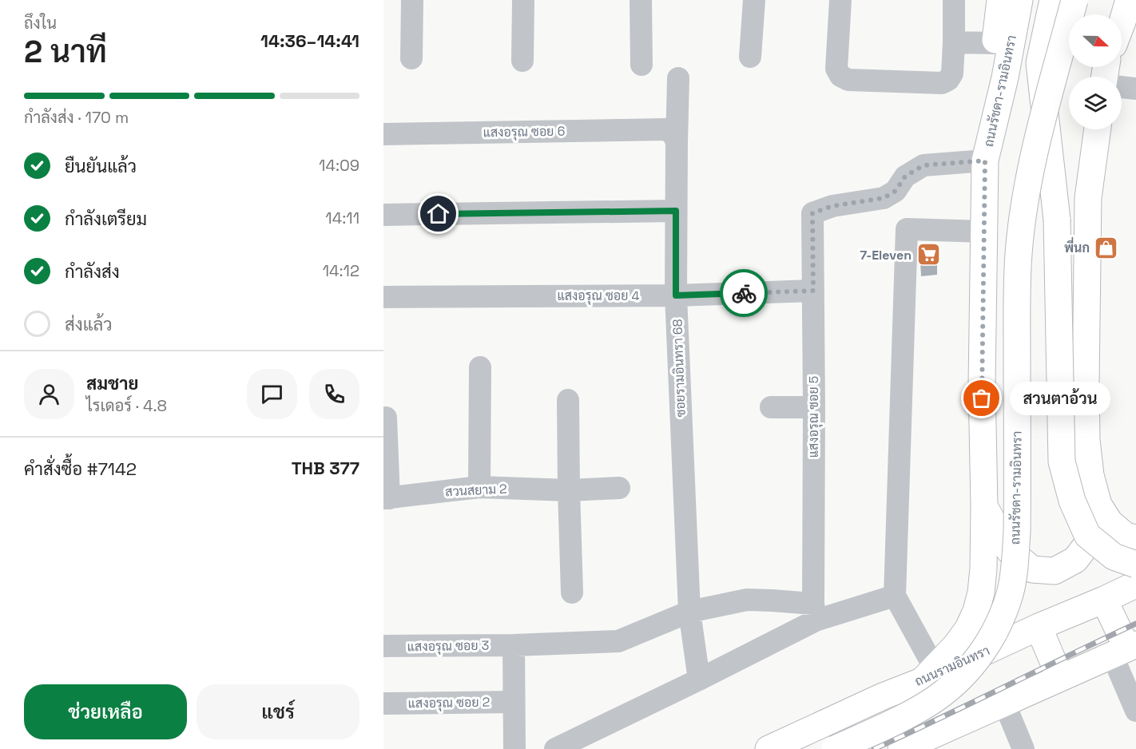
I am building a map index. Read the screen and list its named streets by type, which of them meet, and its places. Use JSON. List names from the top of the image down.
{
  "streets": {
    "main road": ["ถนนรัชดา-รามอินทรา", "ถนนรามอินทรา"],
    "street": [
      "แสงอรุณ ซอย 6",
      "แสงอรุณ ซอย 4",
      "ซอยรามอินทรา 68",
      "แสงอรุณ ซอย 5",
      "สวนสยาม 2",
      "แสงอรุณ ซอย 3",
      "แสงอรุณ ซอย 2"
    ]
  },
  "crossings": [
    ["ถนนรัชดา-รามอินทรา", "แสงอรุณ ซอย 5"],
    ["ถนนรัชดา-รามอินทรา", "ถนนรามอินทรา"],
    ["แสงอรุณ ซอย 6", "ซอยรามอินทรา 68"],
    ["แสงอรุณ ซอย 4", "ซอยรามอินทรา 68"],
    ["แสงอรุณ ซอย 4", "แสงอรุณ ซอย 5"]
  ],
  "places": {
    "shop": ["พี่นก"],
    "supermarket": ["7-Eleven"],
    "other": ["สวนตาอ้วน"]
  },
  "north": "right",
  "page": {
    "heading": ["2 นาที", "ถึงใน", "14:36–14:41"],
    "panel": [
      "สมชาย",
      "ไรเดอร์ · 4.8",
      "คำสั่งซื้อ #7142",
      "THB 377"
    ],
    "bar": "กำลังส่ง · 170 m",
    "list": [
      ["ยืนยันแล้ว", "14:09"],
      ["กำลังเตรียม", "14:11"],
      ["กำลังส่ง", "14:12"],
      "ส่งแล้ว"
    ],
    "bubble": "สวนตาอ้วน",
    "buttons": ["ช่วยเหลือ", "แชร์"]
  }
}
